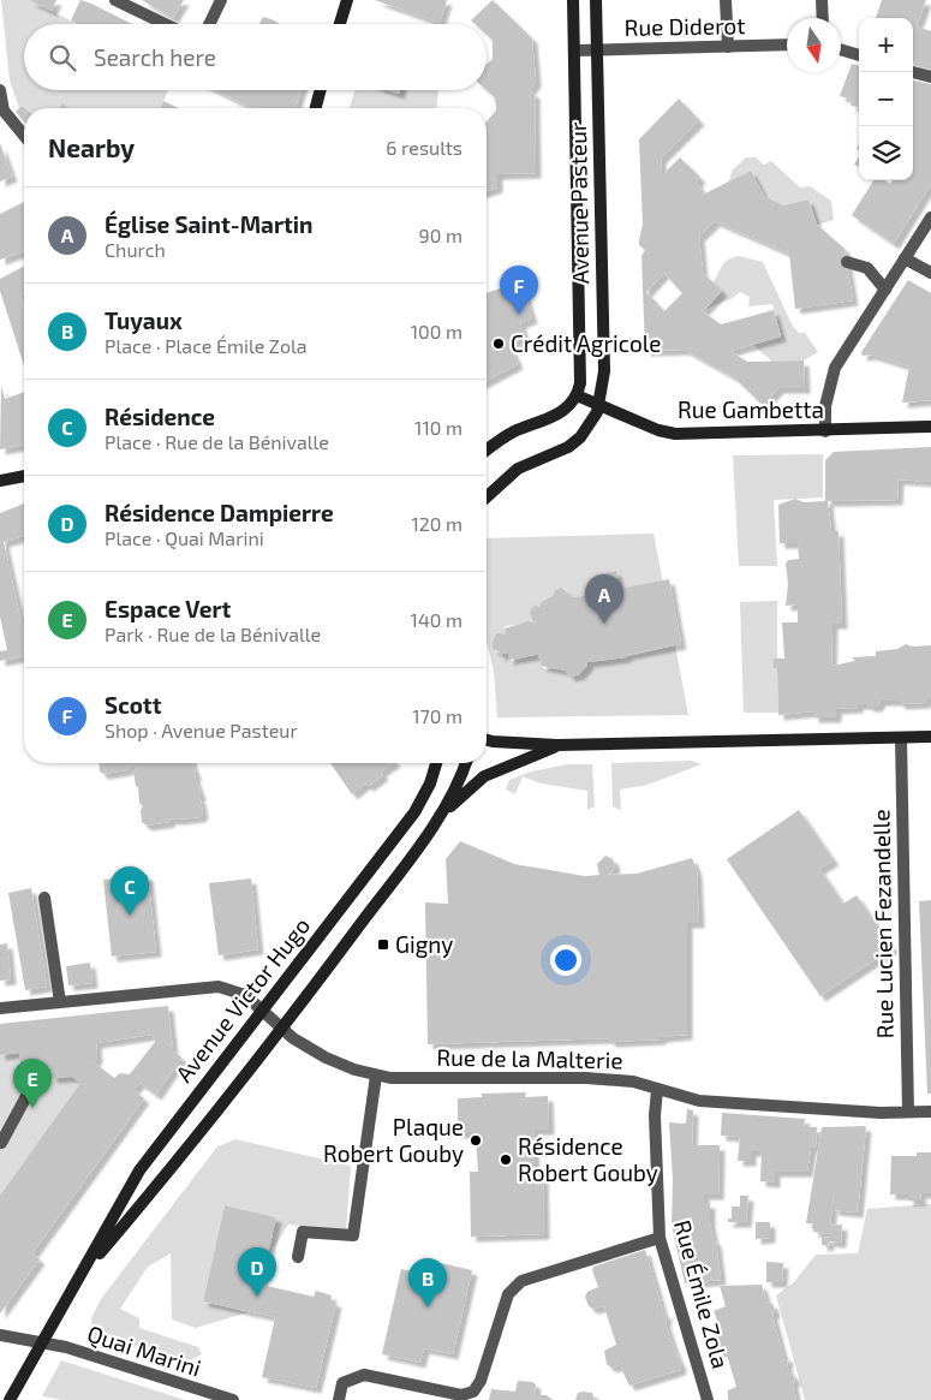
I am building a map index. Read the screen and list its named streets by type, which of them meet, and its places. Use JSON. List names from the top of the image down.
{
  "streets": {
    "main road": ["Avenue Pasteur", "Rue Gambetta", "Avenue Victor Hugo"],
    "street": [
      "Rue Diderot",
      "Rue Lucien Fezandelle",
      "Rue de la Malterie",
      "Rue Émile Zola",
      "Quai Marini"
    ]
  },
  "crossings": [
    ["Rue Diderot", "Avenue Pasteur"],
    ["Avenue Pasteur", "Rue Gambetta"],
    ["Rue Lucien Fezandelle", "Rue de la Malterie"],
    ["Avenue Victor Hugo", "Rue de la Malterie"],
    ["Avenue Victor Hugo", "Quai Marini"],
    ["Rue de la Malterie", "Rue Émile Zola"]
  ],
  "places": {
    "other": ["Crédit Agricole", "Plaque Robert Gouby", "Résidence Robert Gouby"],
    "transit": ["Gigny"]
  },
  "north": "bottom",
  "page": {
    "map_buttons": ["+", "−"],
    "search": "Search here",
    "heading": ["Nearby", "6 results"],
    "list": [
      {
        "mark": "A",
        "name": "Église Saint-Martin",
        "note": "Church",
        "value": "90 m"
      },
      {
        "mark": "B",
        "name": "Tuyaux",
        "note": "Place · Place Émile Zola",
        "value": "100 m"
      },
      {
        "mark": "C",
        "name": "Résidence",
        "note": "Place · Rue de la Bénivalle",
        "value": "110 m"
      },
      {
        "mark": "D",
        "name": "Résidence Dampierre",
        "note": "Place · Quai Marini",
        "value": "120 m"
      },
      {
        "mark": "E",
        "name": "Espace Vert",
        "note": "Park · Rue de la Bénivalle",
        "value": "140 m"
      },
      {
        "mark": "F",
        "name": "Scott",
        "note": "Shop · Avenue Pasteur",
        "value": "170 m"
      }
    ],
    "pins": [
      "F",
      "A",
      "C",
      "E",
      "D",
      "B"
    ]
  }
}
